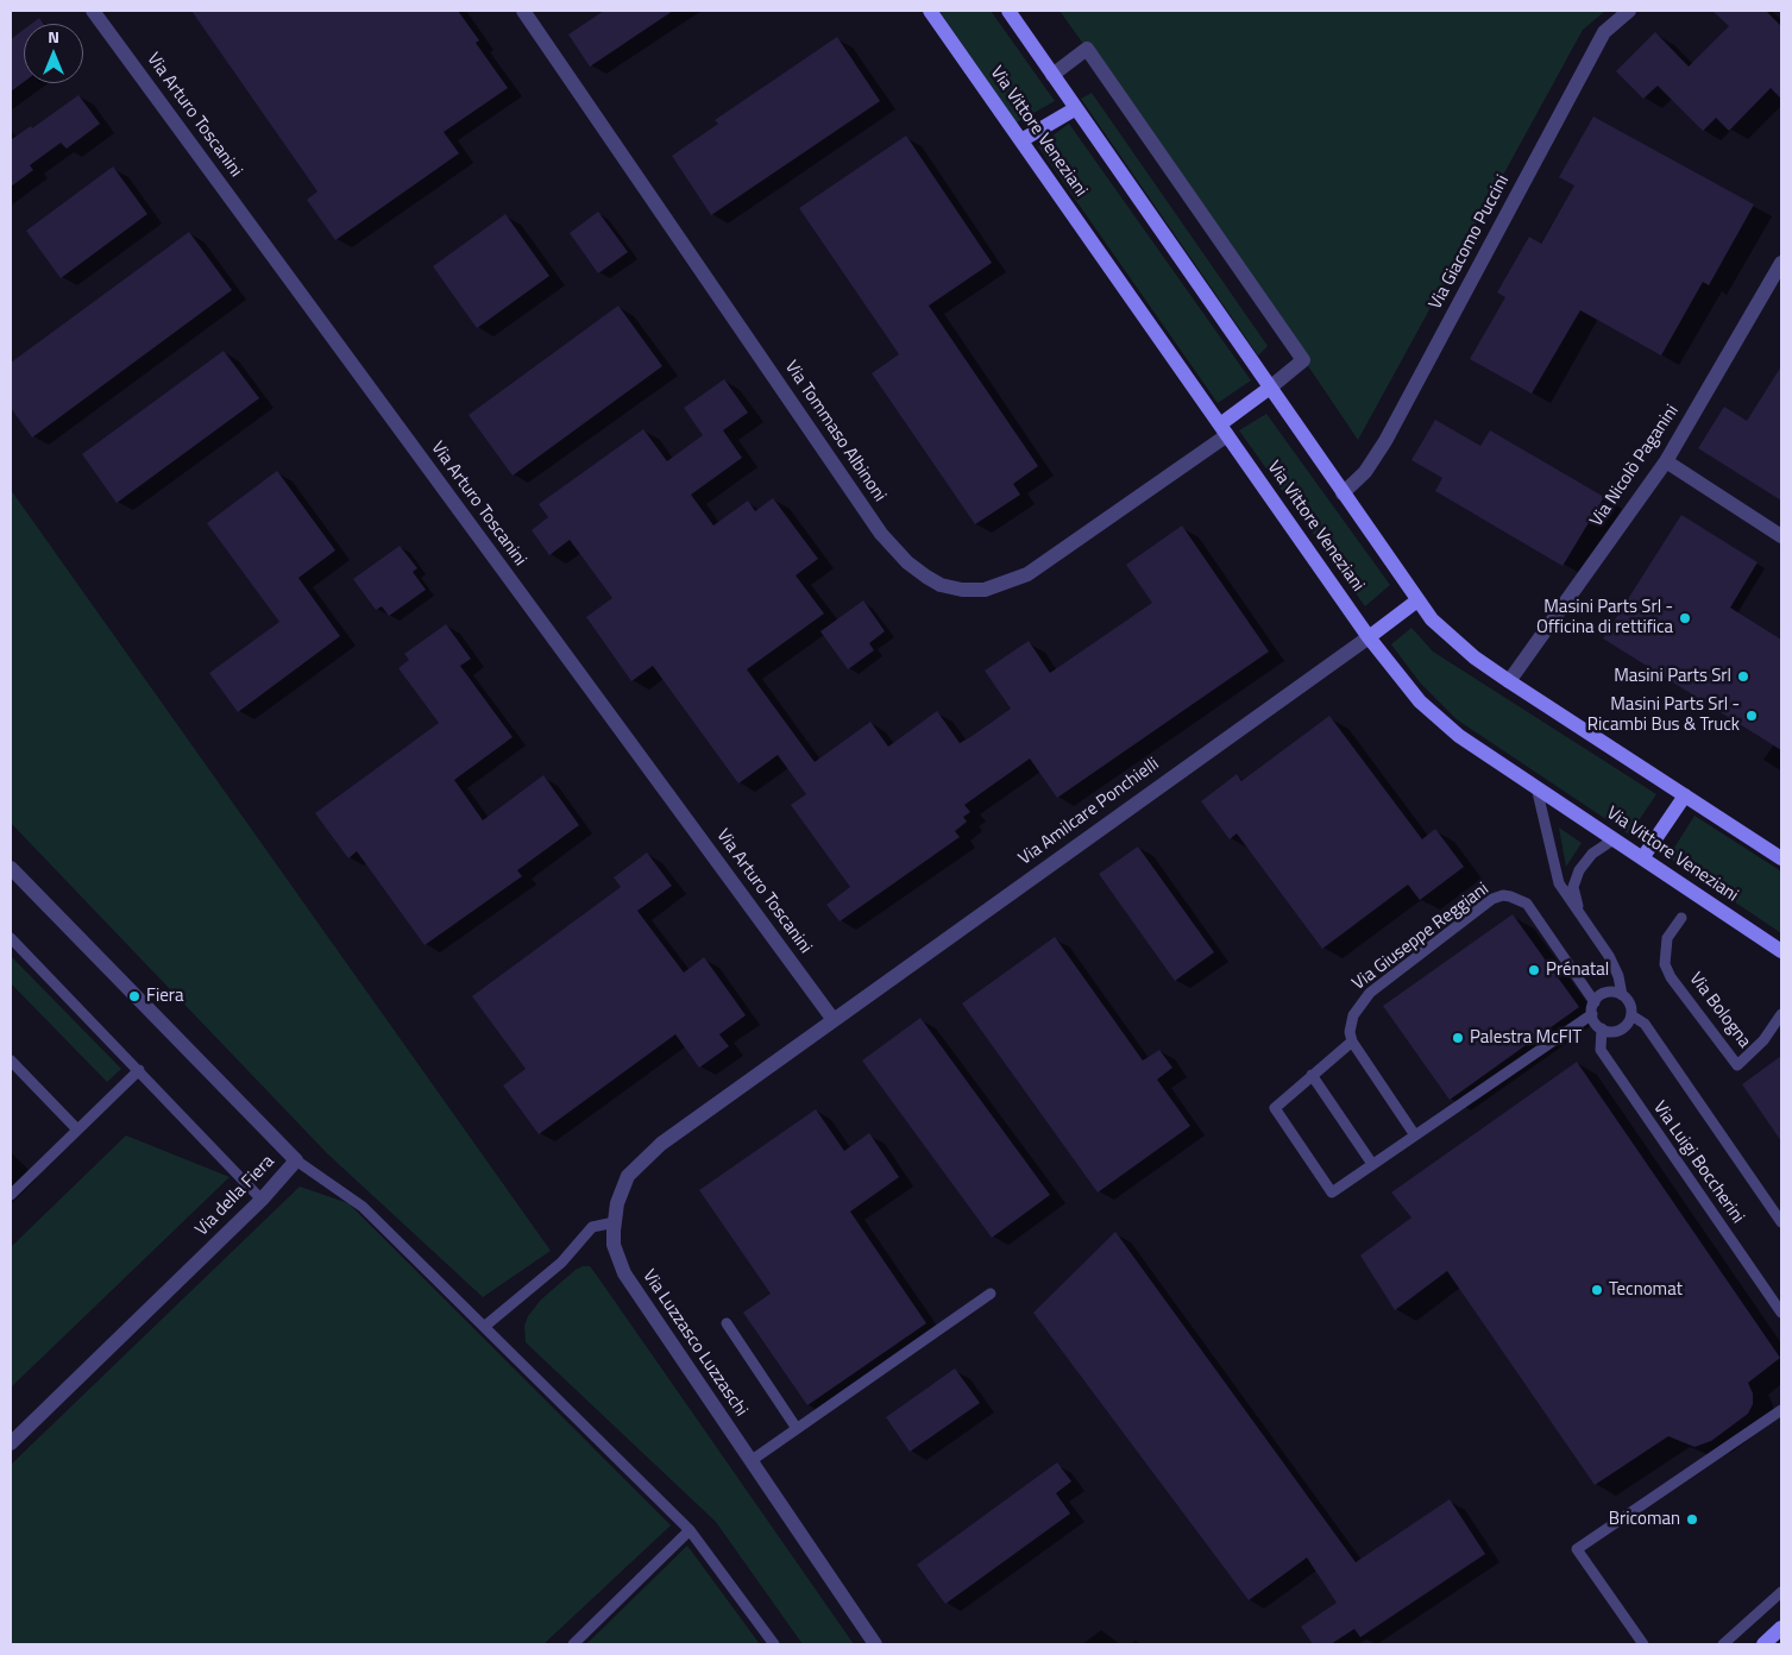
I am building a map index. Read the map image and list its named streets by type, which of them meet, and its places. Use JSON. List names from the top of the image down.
{
  "streets": {
    "main road": ["Via Vittore Veneziani"],
    "street": [
      "Via Arturo Toscanini",
      "Via Giacomo Puccini",
      "Via Tommaso Albinoni",
      "Via Nicolò Paganini",
      "Via Amilcare Ponchielli",
      "Via della Fiera",
      "Via Luzzasco Luzzaschi"
    ],
    "lane": ["Via Giuseppe Reggiani", "Via Bologna", "Via Luigi Boccherini"]
  },
  "crossings": [
    ["Via Arturo Toscanini", "Via Amilcare Ponchielli"],
    ["Via Arturo Toscanini", "Via Luzzasco Luzzaschi"],
    ["Via Vittore Veneziani", "Via Tommaso Albinoni"],
    ["Via Vittore Veneziani", "Via Amilcare Ponchielli"],
    ["Via Vittore Veneziani", "Via Luigi Boccherini"],
    ["Via Amilcare Ponchielli", "Via Luzzasco Luzzaschi"],
    ["Via Giuseppe Reggiani", "Via Luigi Boccherini"]
  ],
  "places": [
    "Masini Parts Srl - Officina di rettifica",
    "Masini Parts Srl",
    "Masini Parts Srl - Ricambi Bus & Truck",
    "Prénatal",
    "Fiera",
    "Palestra McFIT",
    "Tecnomat",
    "Bricoman"
  ],
  "north": "top"
}
